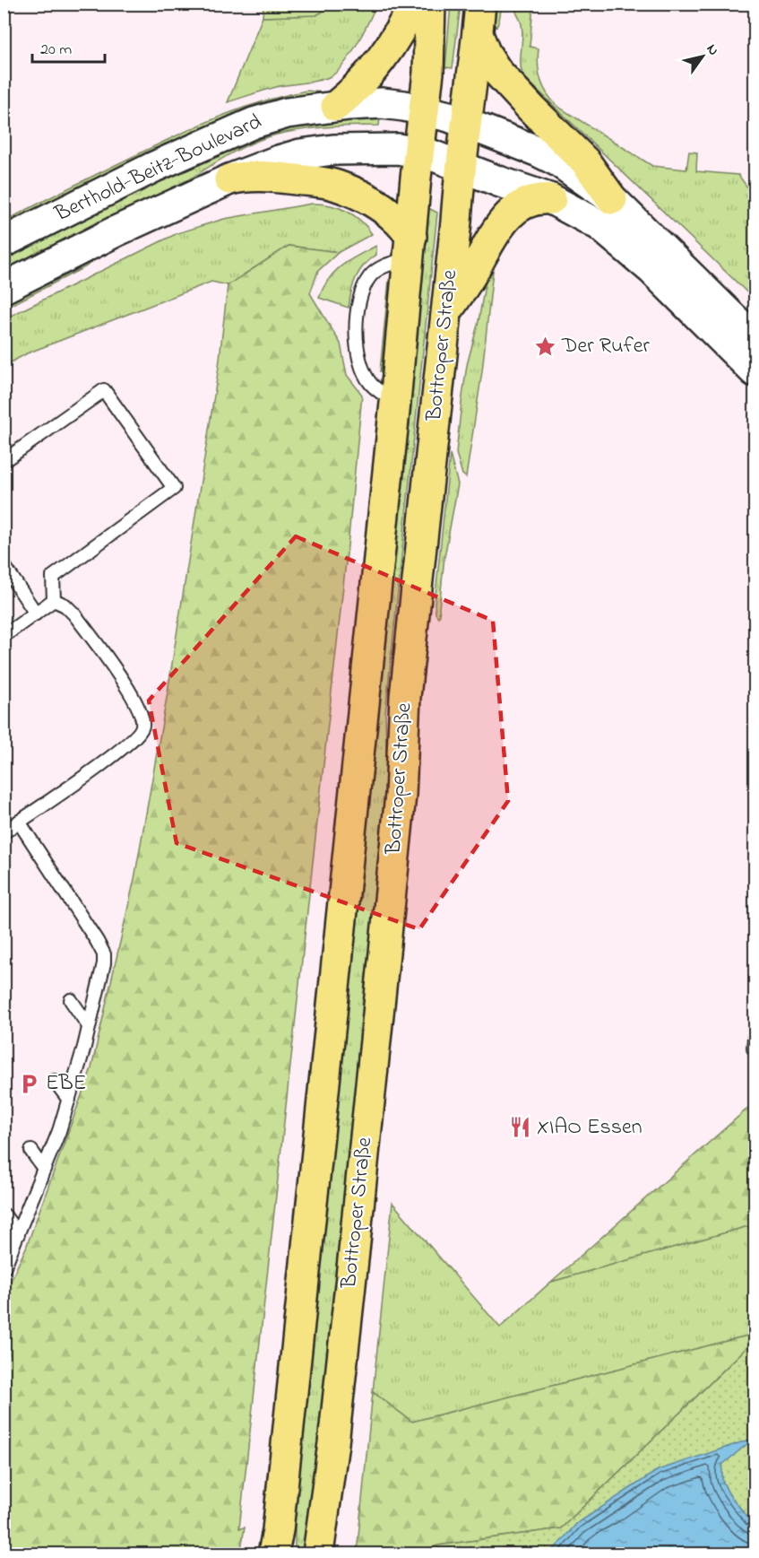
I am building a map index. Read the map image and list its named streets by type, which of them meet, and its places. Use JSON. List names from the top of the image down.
{
  "streets": {
    "main road": ["Berthold-Beitz-Boulevard", "Bottroper Straße"]
  },
  "crossings": [
    ["Berthold-Beitz-Boulevard", "Bottroper Straße"]
  ],
  "places": {
    "place": ["Der Rufer"],
    "parking": ["EBE"],
    "restaurant": ["XIAO Essen"]
  },
  "scale_bar": "20 m",
  "north": "top right"
}
